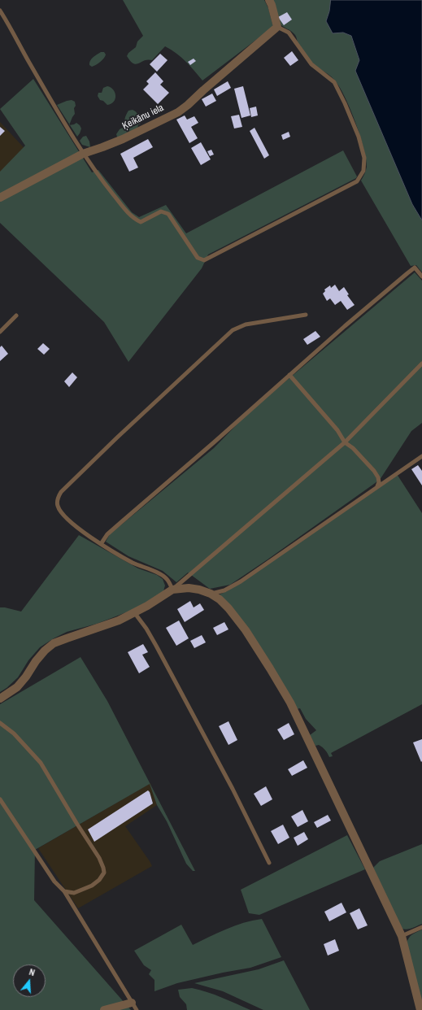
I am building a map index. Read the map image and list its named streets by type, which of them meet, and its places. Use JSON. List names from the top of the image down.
{
  "streets": {
    "street": ["Ķeikānu iela"]
  },
  "north": "top"
}
